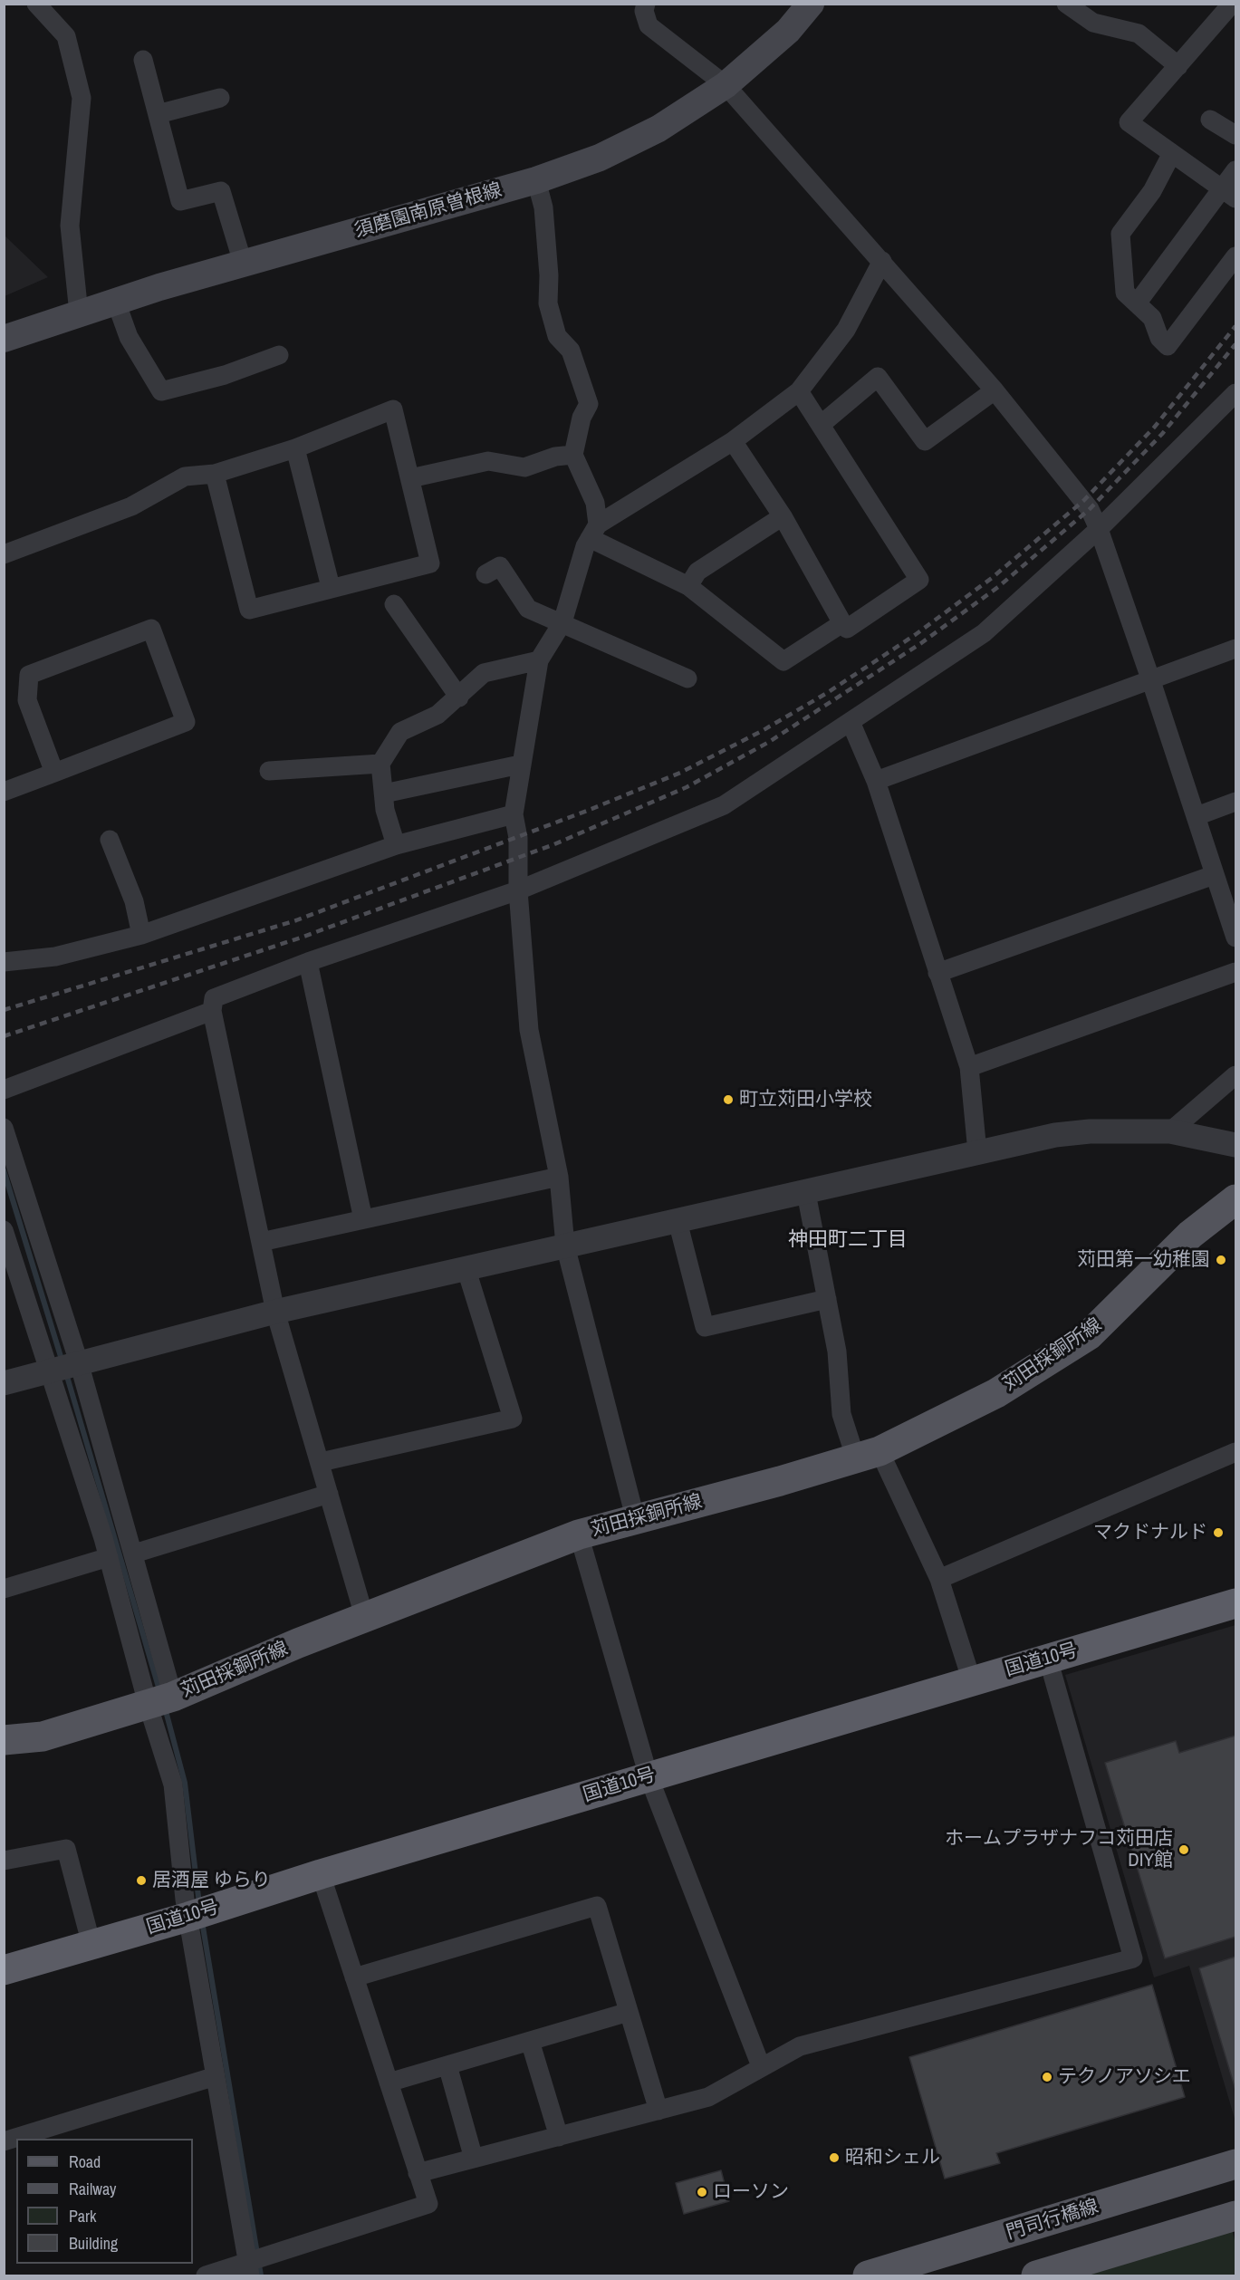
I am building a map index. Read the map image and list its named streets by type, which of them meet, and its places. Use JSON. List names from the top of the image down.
{
  "streets": {
    "highway": ["国道10号"],
    "main road": ["須磨園南原曽根線", "苅田採銅所線", "門司行橋線"]
  },
  "districts": ["神田町二丁目"],
  "places": [
    "町立苅田小学校",
    "苅田第一幼稚園",
    "マクドナルド",
    "ホームプラザナフコ苅田店 DIY館",
    "居酒屋 ゆらり",
    "テクノアソシエ",
    "昭和シェル",
    "ローソン"
  ],
  "legend": [
    "Road",
    "Railway",
    "Park",
    "Building"
  ]
}
